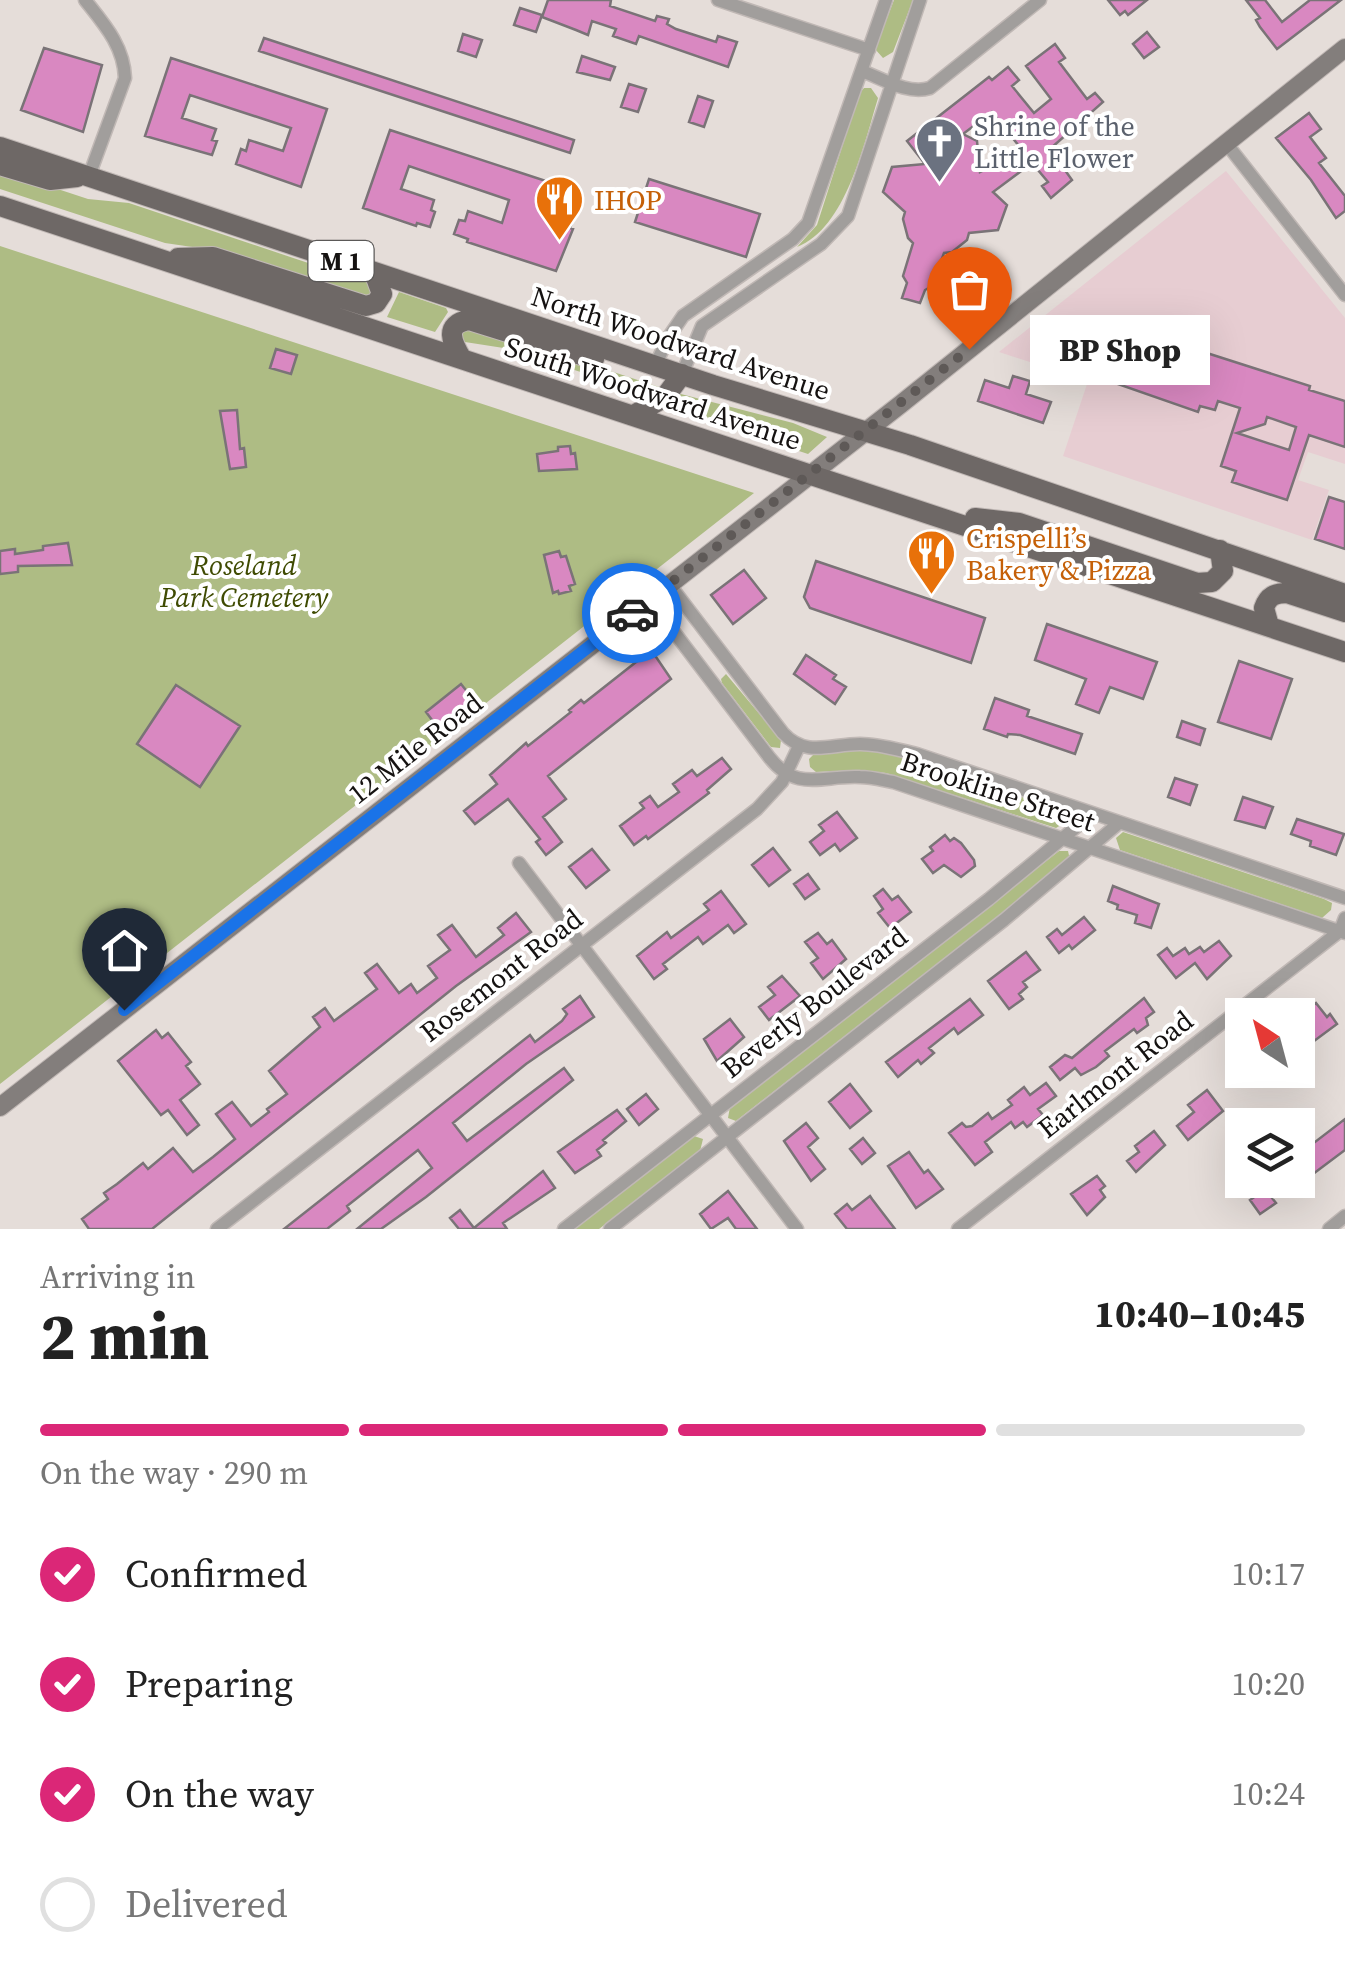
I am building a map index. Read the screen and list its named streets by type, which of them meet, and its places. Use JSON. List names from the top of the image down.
{
  "streets": {
    "main road": [
      "M 1",
      "North Woodward Avenue",
      "South Woodward Avenue",
      "12 Mile Road"
    ],
    "street": [
      "Brookline Street",
      "Rosemont Road",
      "Beverly Boulevard",
      "Earlmont Road"
    ]
  },
  "crossings": [
    ["North Woodward Avenue", "12 Mile Road"],
    ["South Woodward Avenue", "12 Mile Road"],
    ["Brookline Street", "Rosemont Road"],
    ["Brookline Street", "Beverly Boulevard"],
    ["Brookline Street", "Earlmont Road"]
  ],
  "parks": ["Roseland Park Cemetery"],
  "places": {
    "church": ["Shrine of the Little Flower"],
    "restaurant": ["IHOP", "Crispelli’s Bakery & Pizza"],
    "other": ["BP Shop"]
  },
  "north": "top left",
  "page": {
    "bubble": "BP Shop",
    "heading": ["2 min", "Arriving in", "10:40–10:45"],
    "bar": "On the way · 290 m",
    "list": [
      ["Confirmed", "10:17"],
      ["Preparing", "10:20"],
      ["On the way", "10:24"],
      "Delivered"
    ]
  }
}
